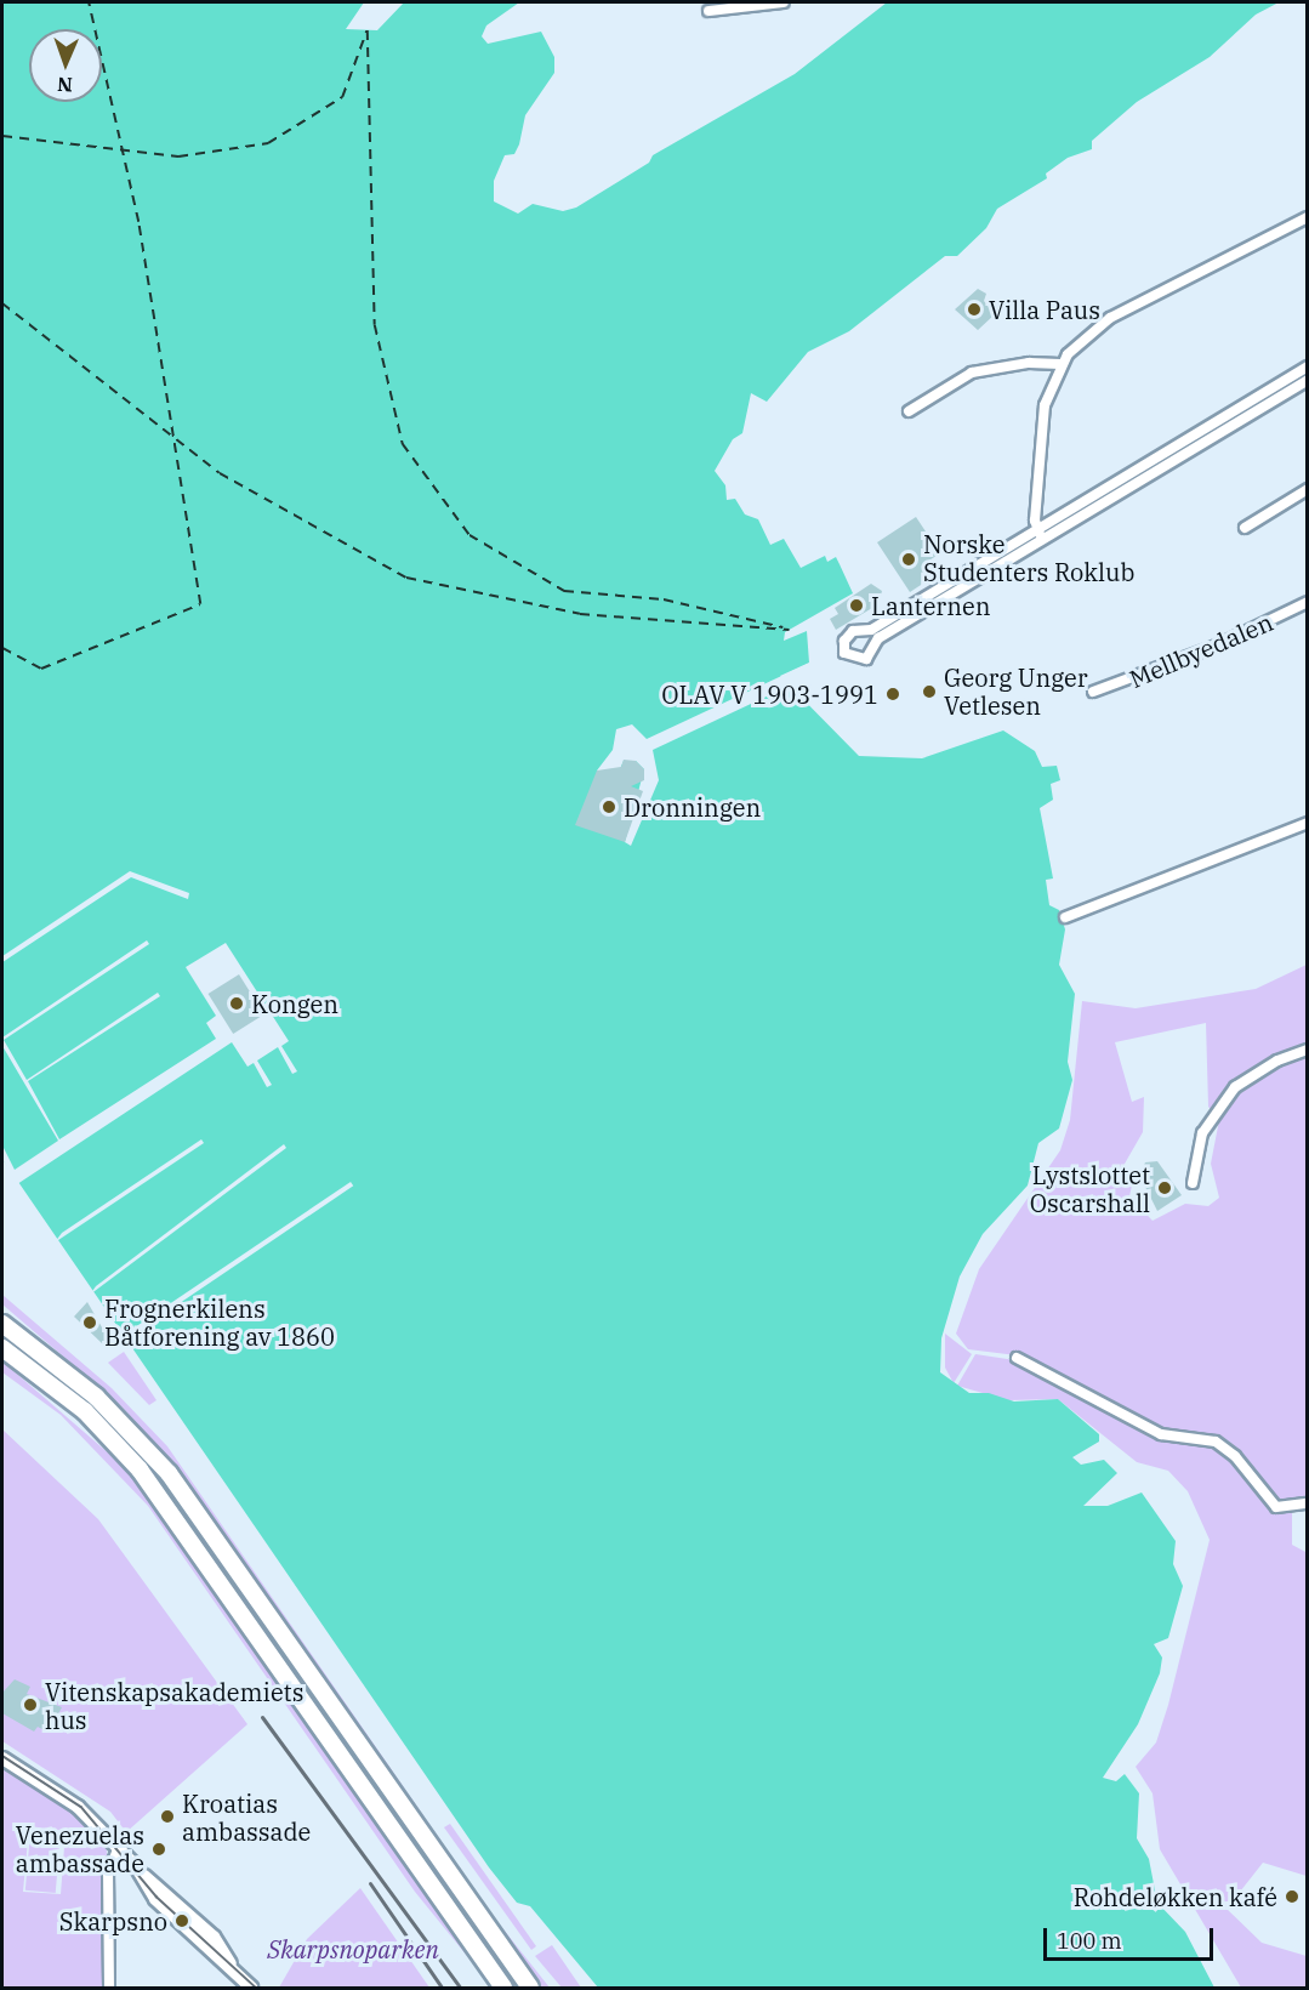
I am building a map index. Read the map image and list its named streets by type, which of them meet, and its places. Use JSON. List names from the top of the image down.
{
  "streets": {
    "street": ["Mellbyedalen"]
  },
  "parks": ["Skarpsnoparken"],
  "places": [
    "Villa Paus",
    "Norske Studenters Roklub",
    "Lanternen",
    "Georg Unger Vetlesen",
    "OLAV V 1903-1991",
    "Dronningen",
    "Kongen",
    "Lystslottet Oscarshall",
    "Frognerkilens Båtforening av 1860",
    "Vitenskapsakademiets hus",
    "Kroatias ambassade",
    "Venezuelas ambassade",
    "Rohdeløkken kafé",
    "Skarpsno"
  ],
  "scale_bar": "100 m",
  "north": "bottom"
}
